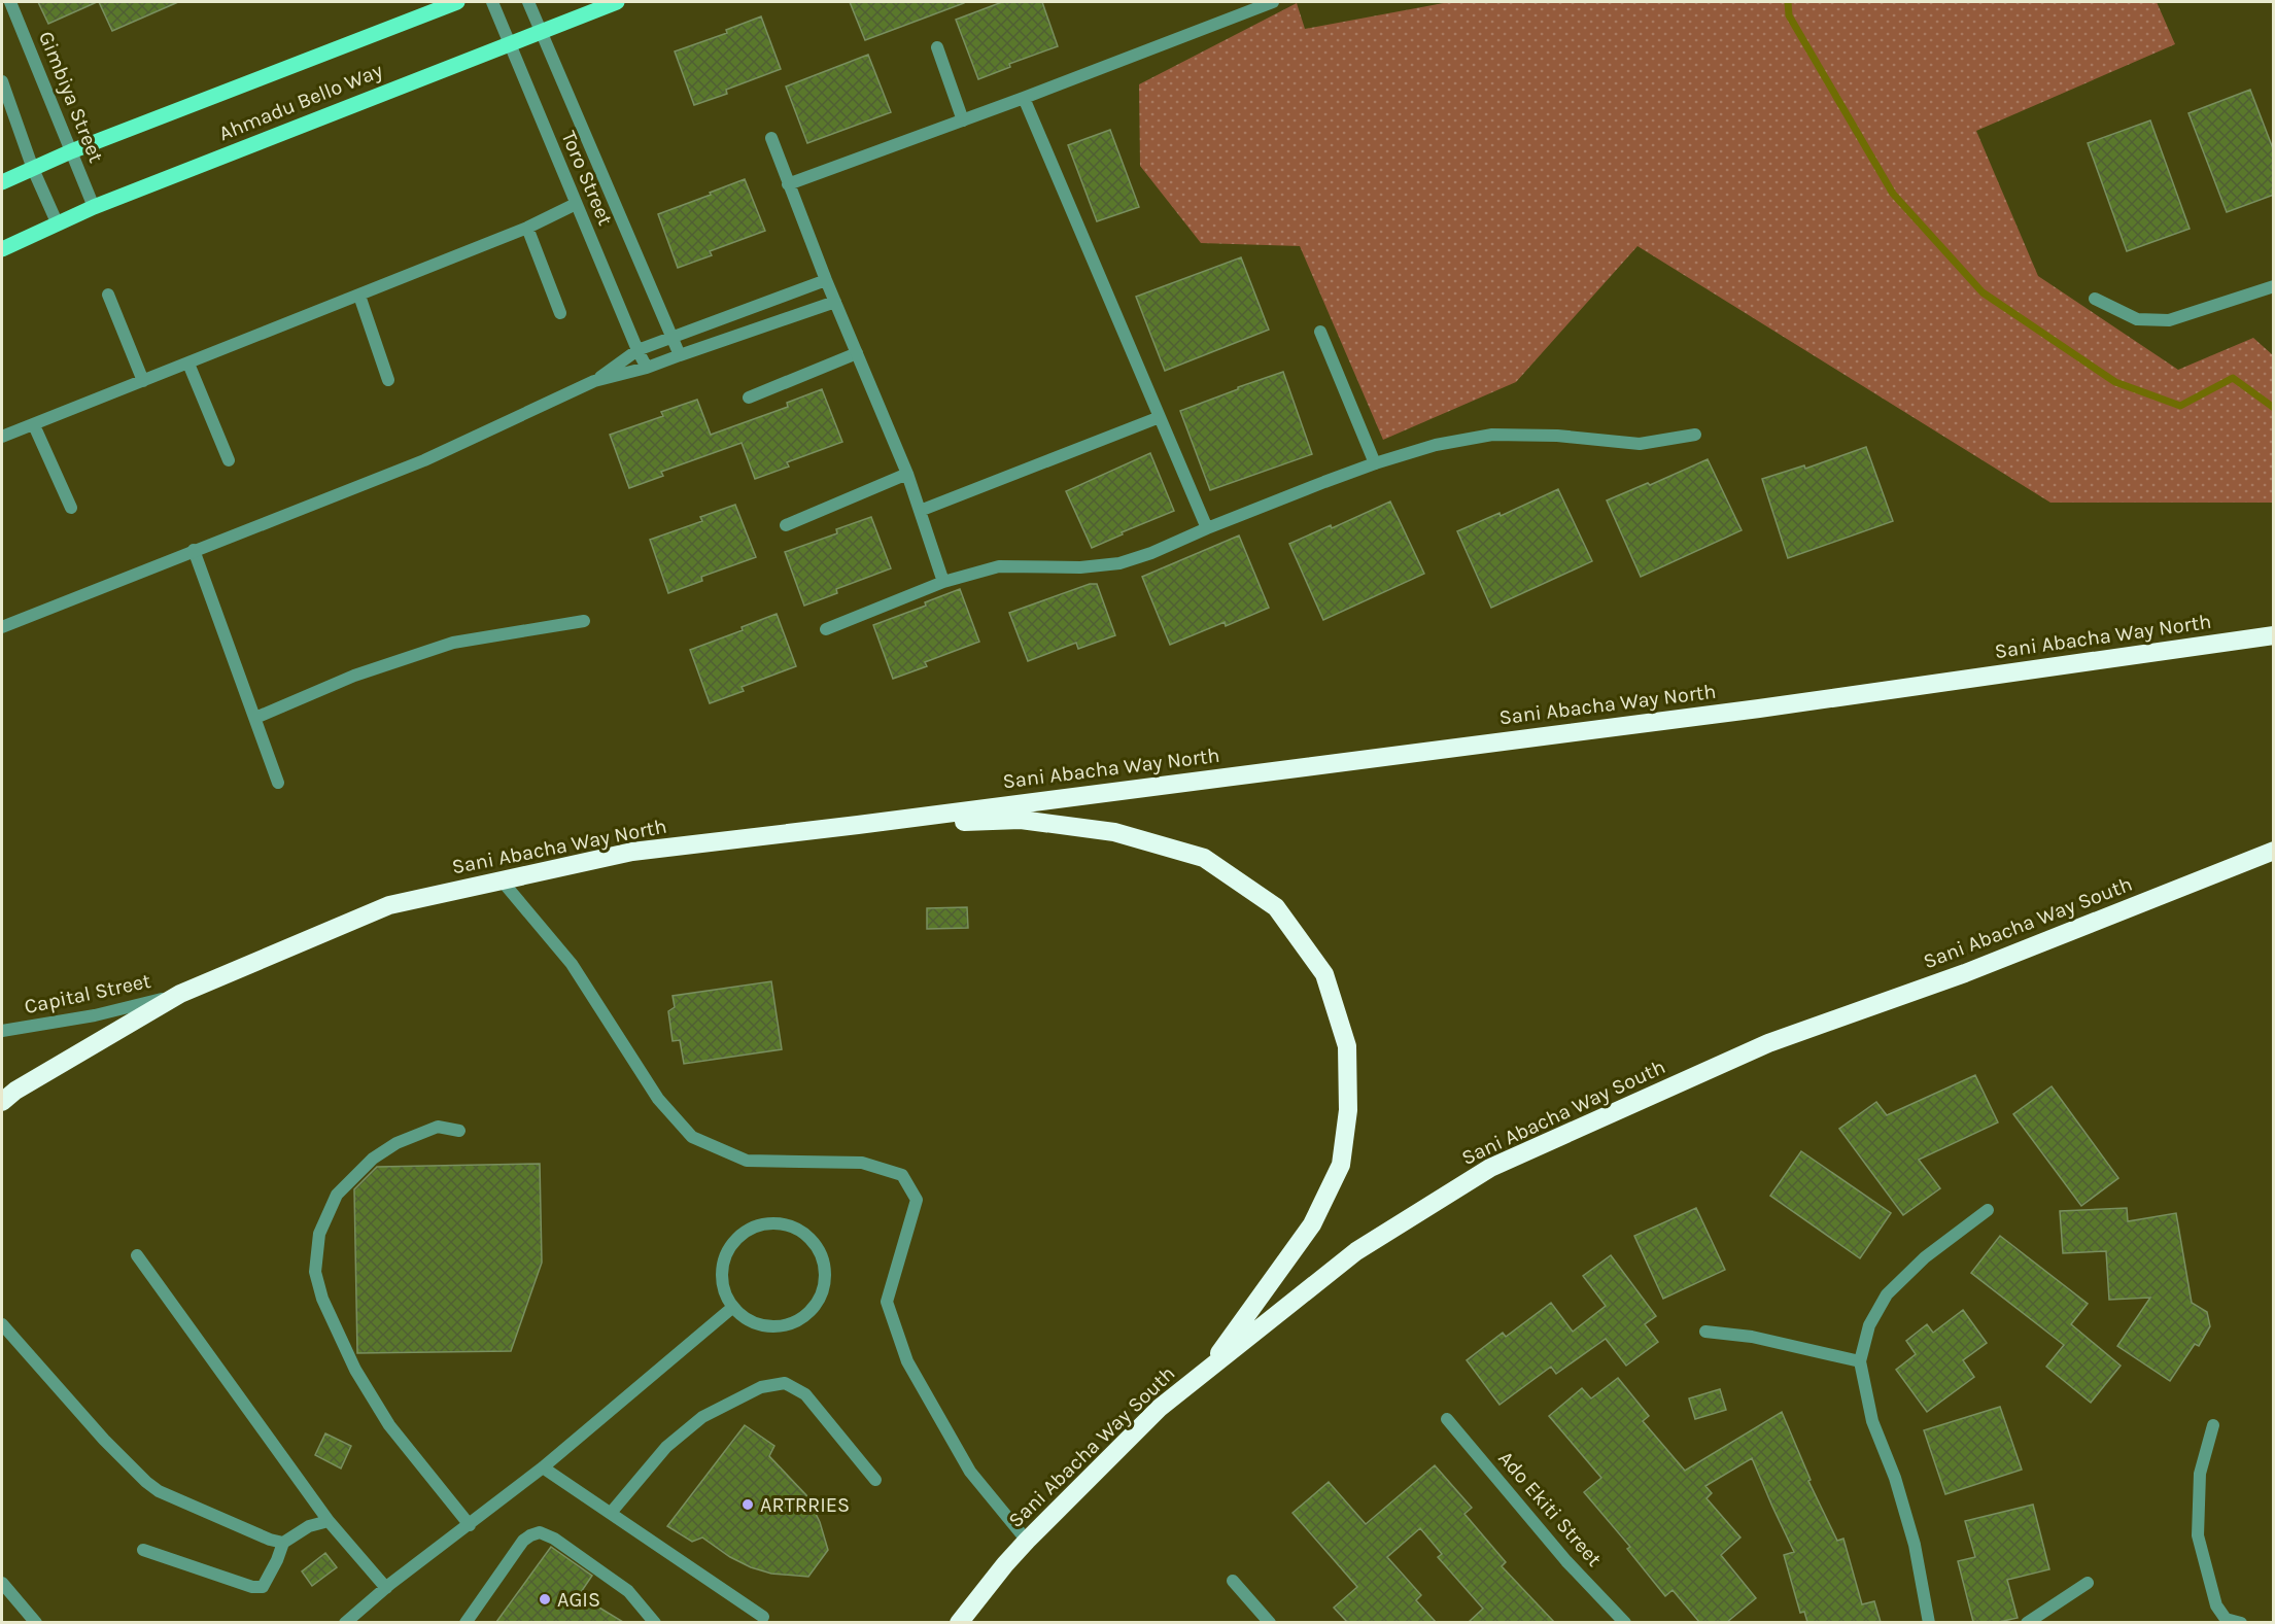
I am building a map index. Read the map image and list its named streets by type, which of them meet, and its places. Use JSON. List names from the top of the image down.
{
  "streets": {
    "highway": ["Sani Abacha Way North", "Sani Abacha Way South"],
    "main road": ["Ahmadu Bello Way"],
    "street": [
      "Gimbiya Street",
      "Toro Street",
      "Capital Street",
      "Ado Ekiti Street"
    ]
  },
  "crossings": [
    ["Gimbiya Street", "Ahmadu Bello Way"],
    ["Ahmadu Bello Way", "Toro Street"],
    ["Sani Abacha Way North", "Capital Street"]
  ],
  "places": ["ARTRRIES", "AGIS"]
}
